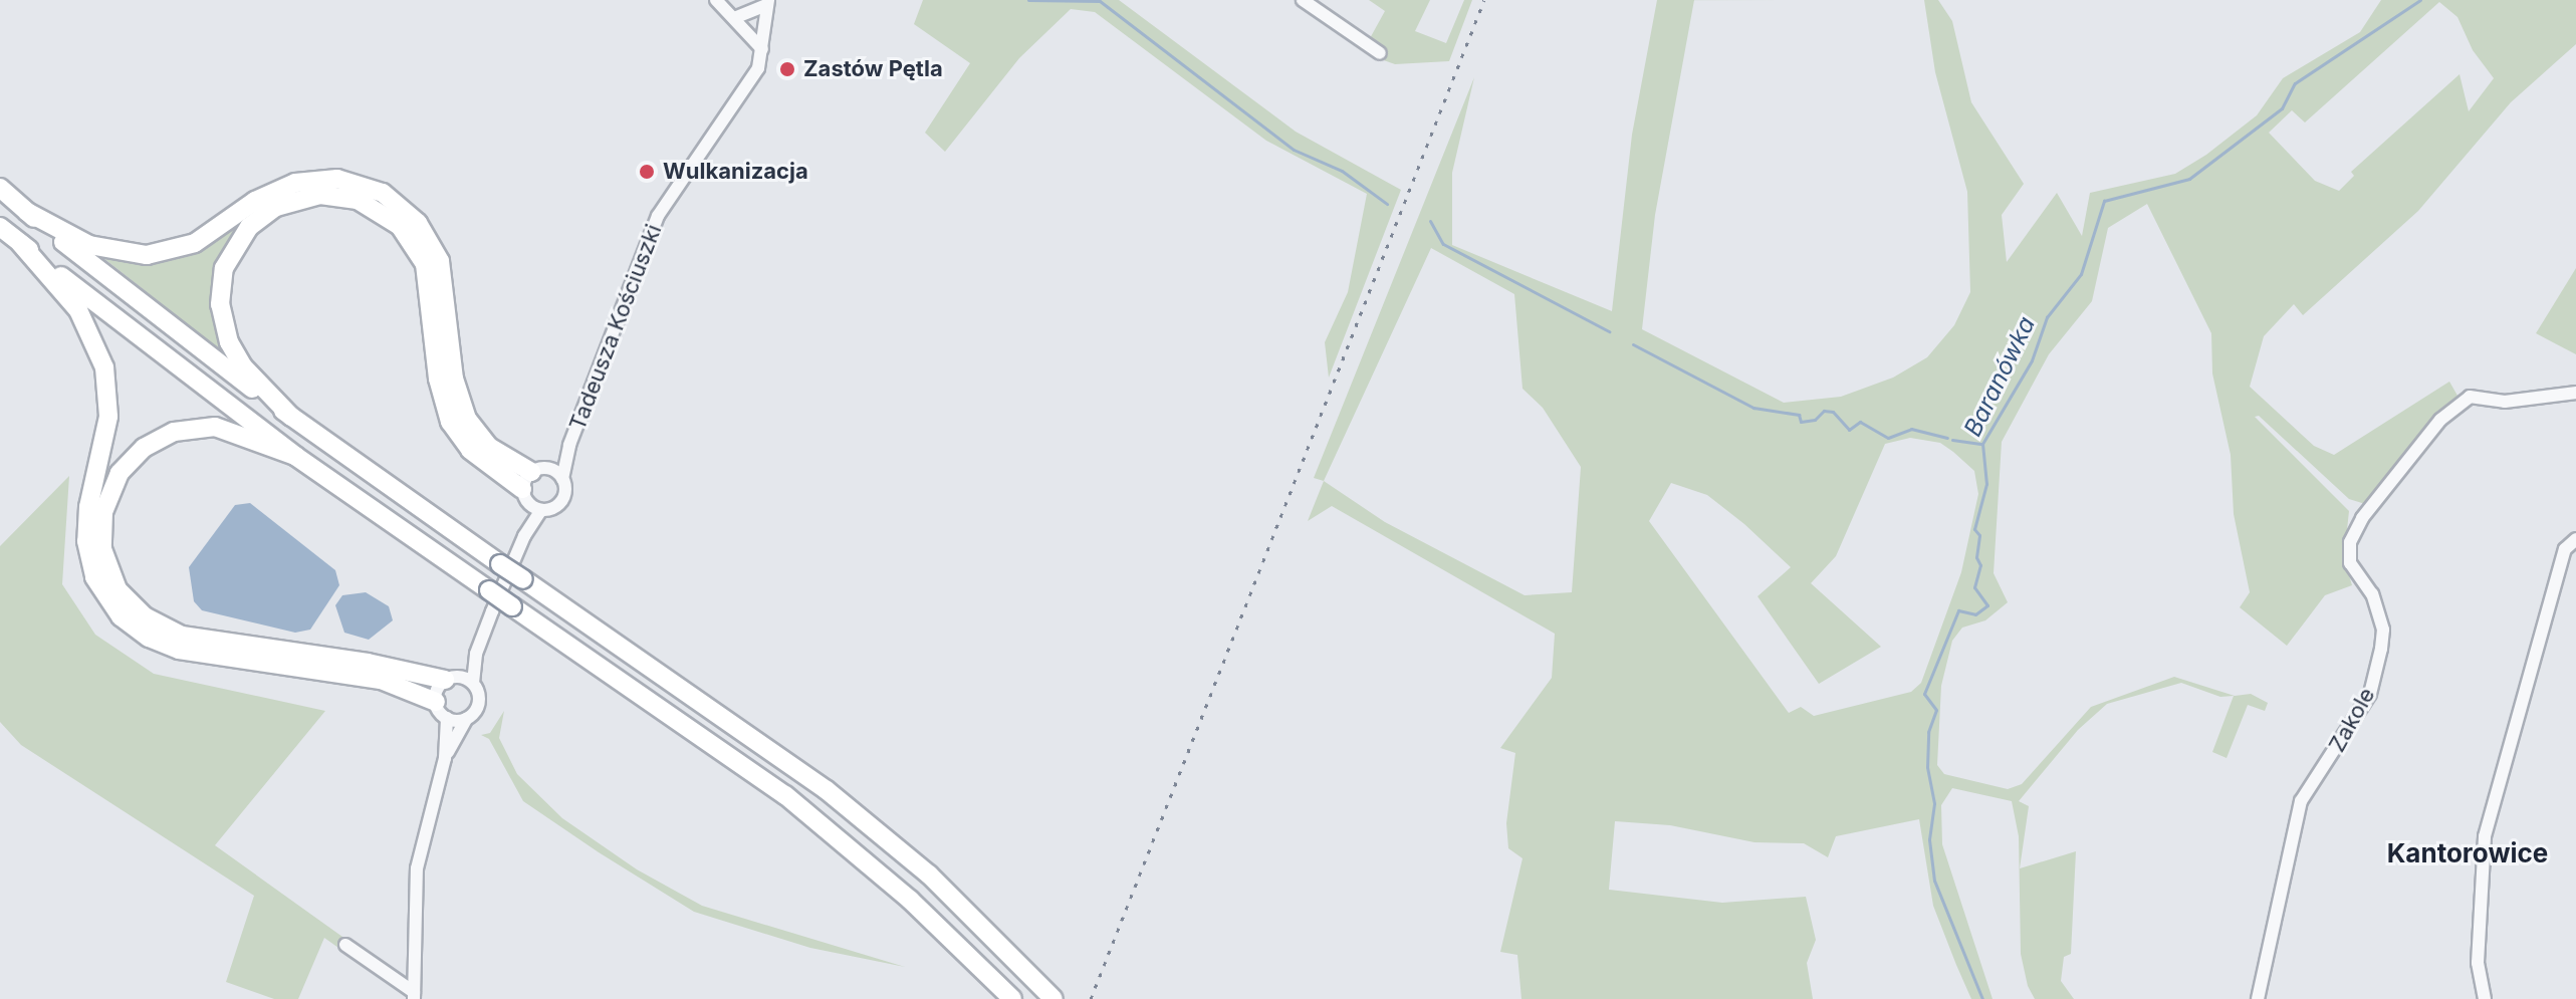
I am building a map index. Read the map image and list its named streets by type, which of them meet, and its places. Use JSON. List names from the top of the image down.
{
  "streets": {
    "street": ["Tadeusza Kościuszki", "Zakole"]
  },
  "districts": ["Kantorowice"],
  "water": ["Baranówka"],
  "places": ["Zastów Pętla", "Wulkanizacja"]
}
